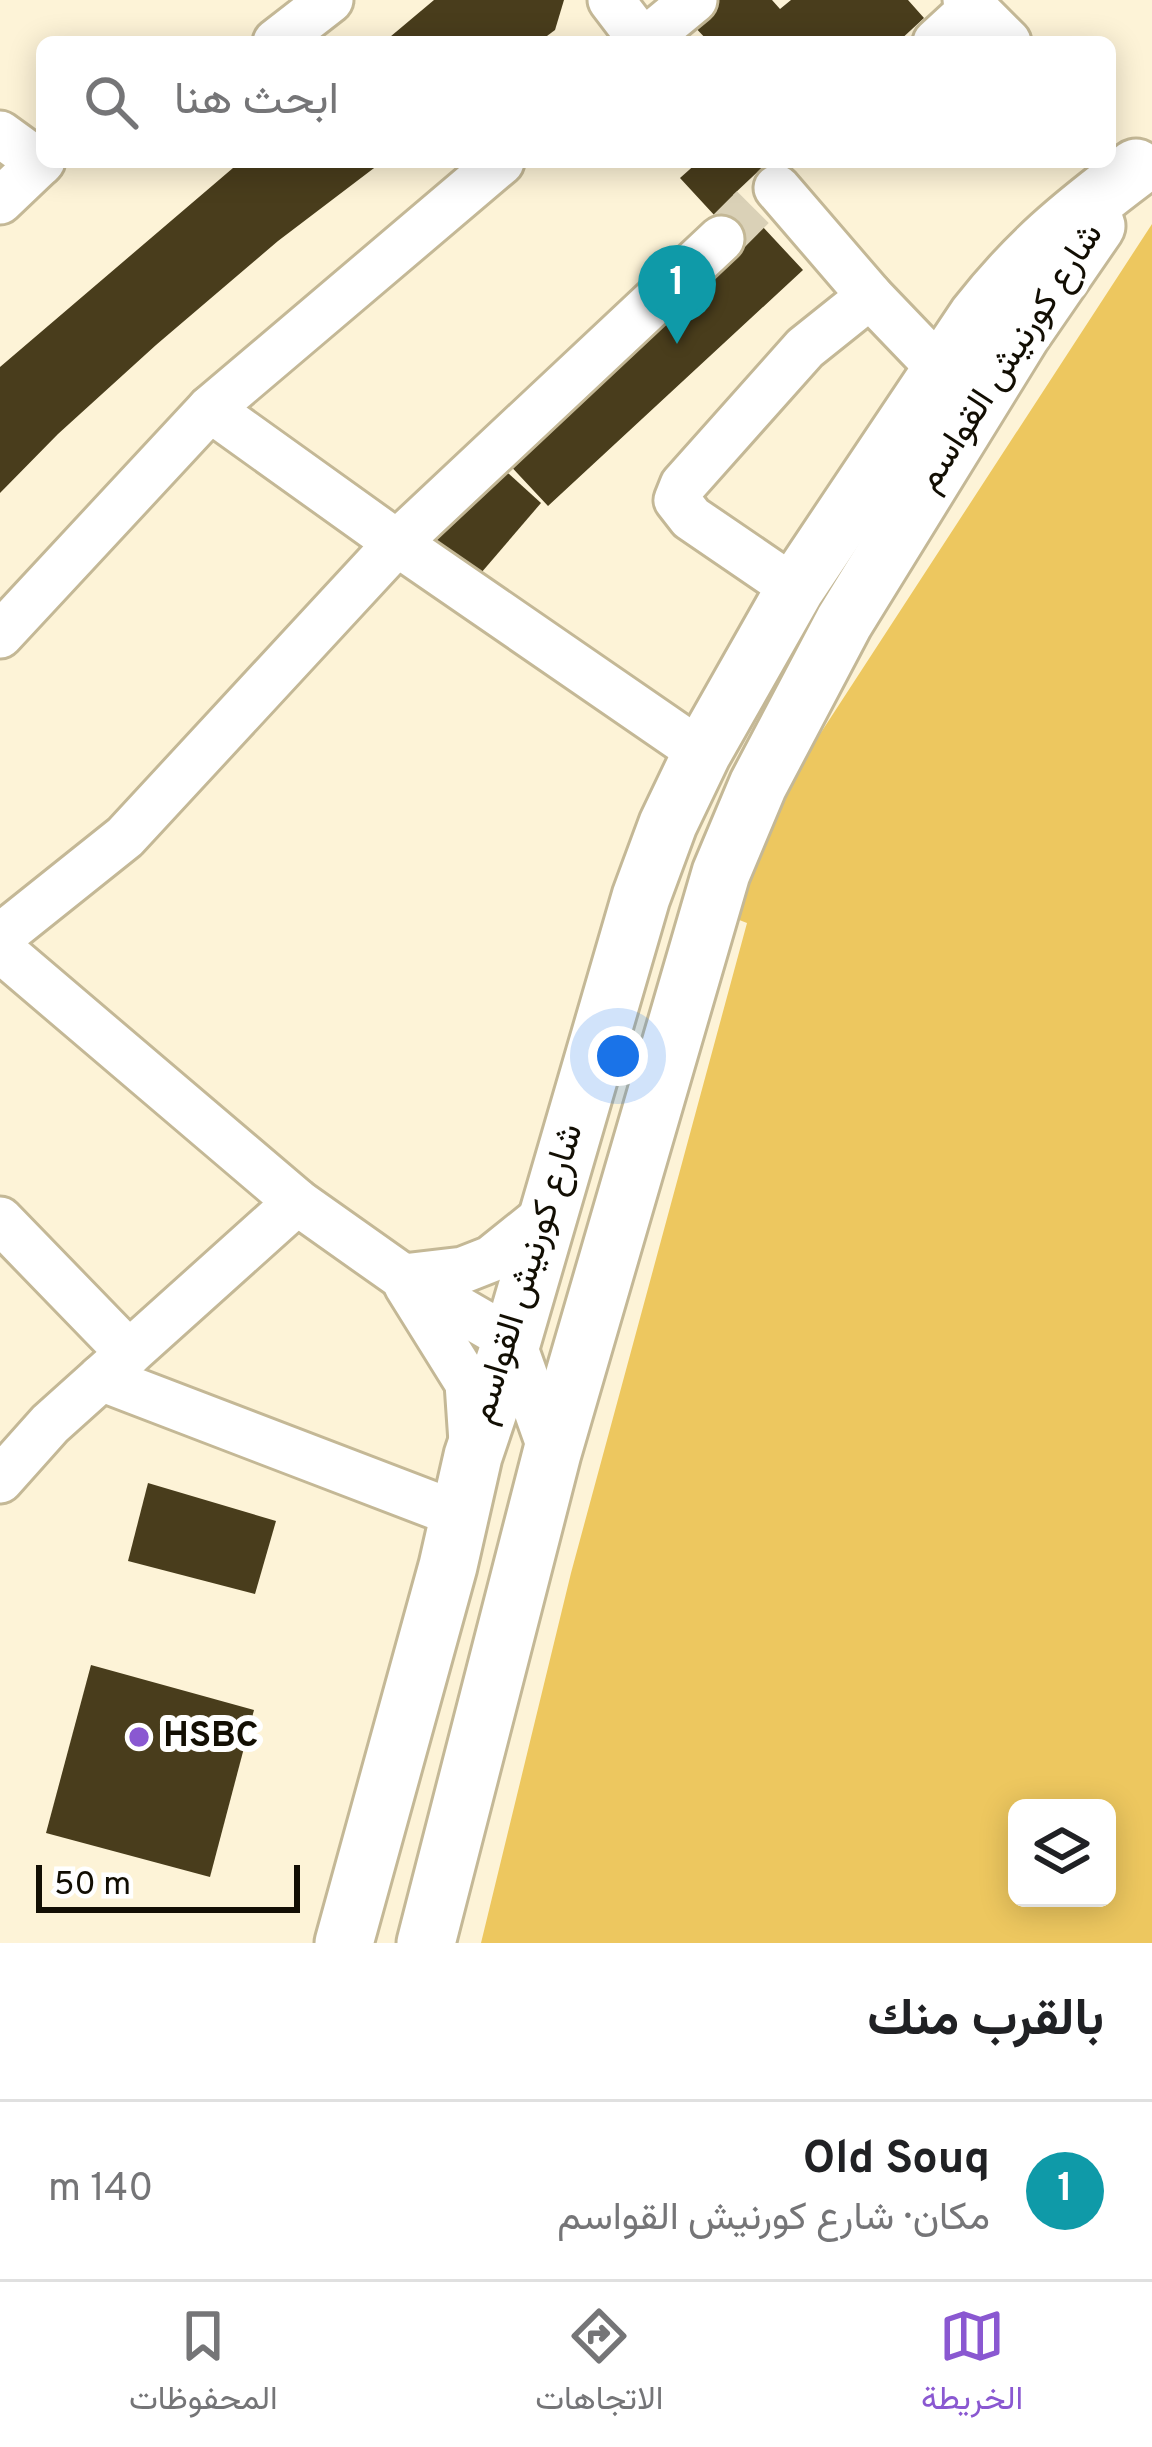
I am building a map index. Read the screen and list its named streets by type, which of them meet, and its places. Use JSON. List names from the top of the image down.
{
  "streets": {
    "main road": ["شارع كورنيش القواسم"]
  },
  "places": ["HSBC"],
  "scale_bar": "50 m",
  "page": {
    "search": "ابحث هنا",
    "pins": "1",
    "scale": "50 m",
    "heading": "بالقرب منك",
    "list": [
      {
        "mark": "1",
        "name": "Old Souq",
        "note": "مكان · شارع كورنيش القواسم",
        "value": "140 m"
      }
    ],
    "nav": ["الخريطة", "الاتجاهات", "المحفوظات"]
  }
}
